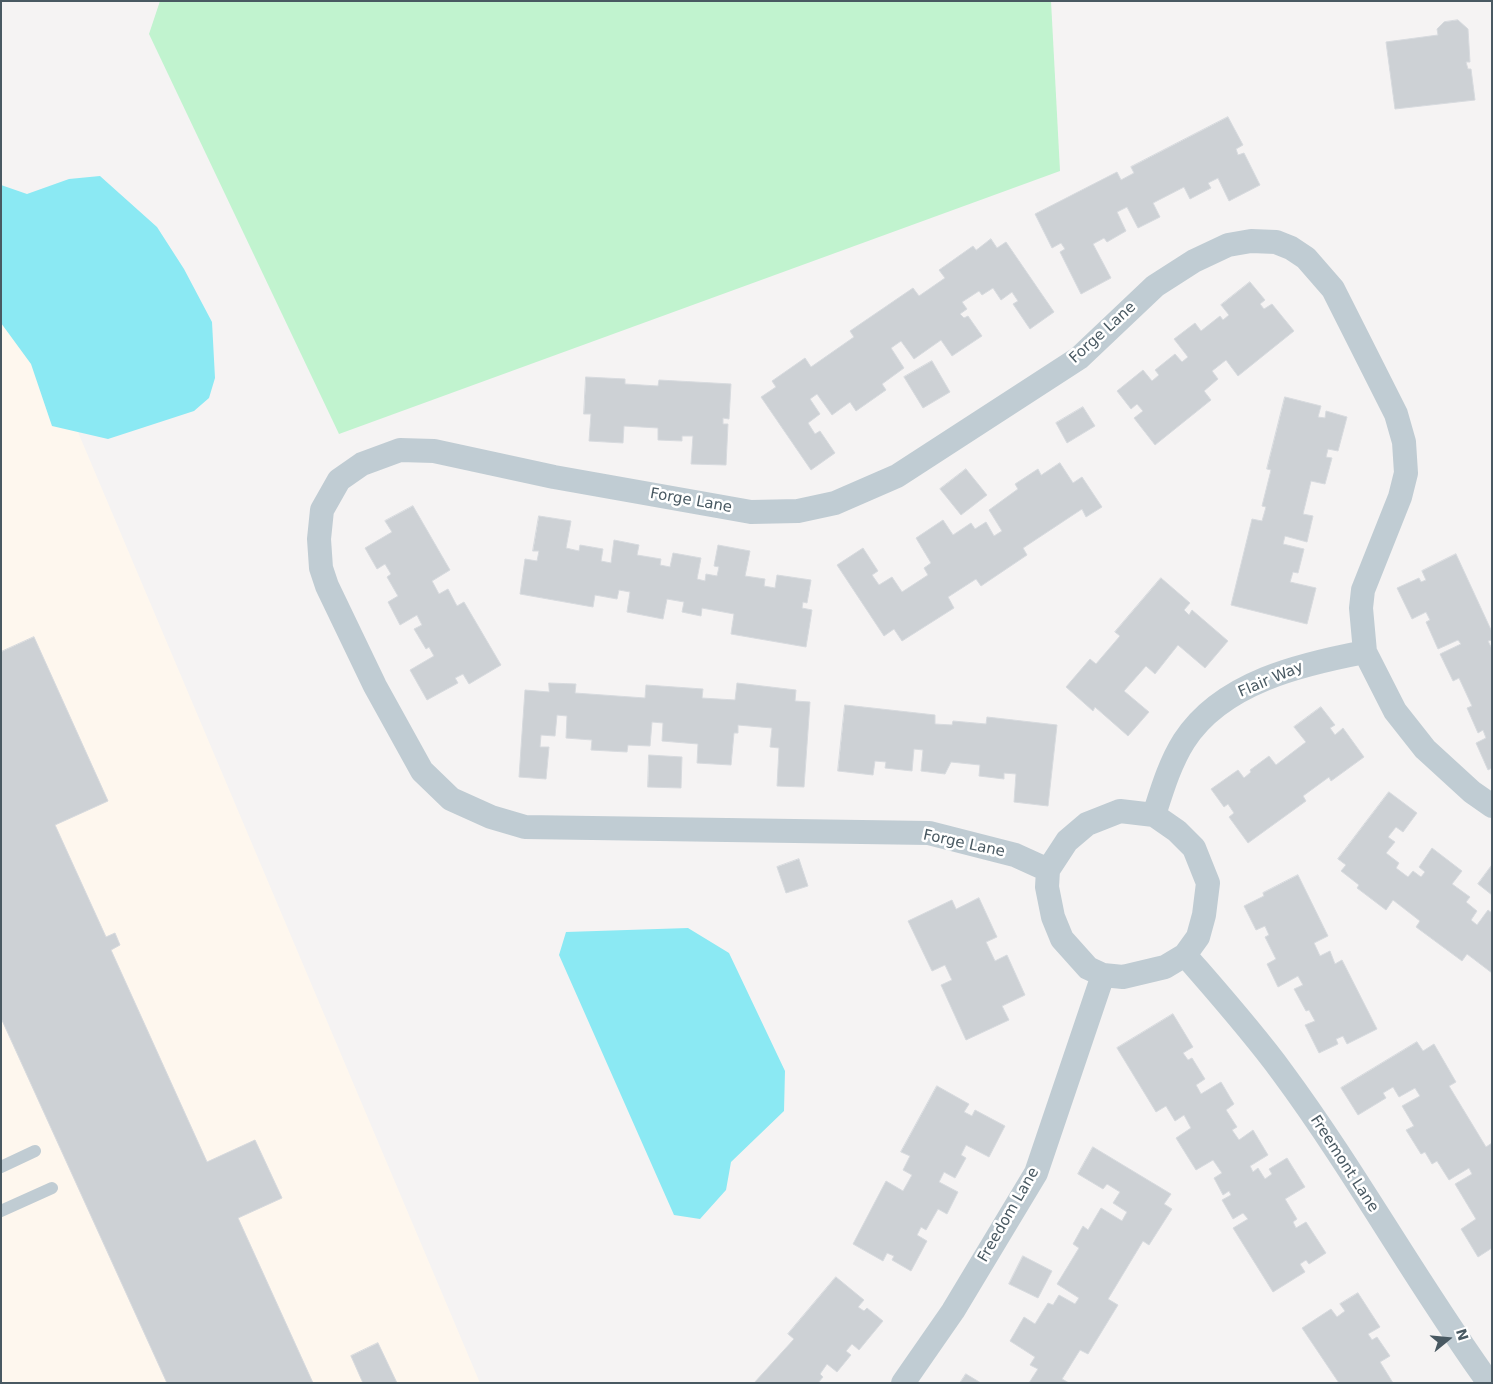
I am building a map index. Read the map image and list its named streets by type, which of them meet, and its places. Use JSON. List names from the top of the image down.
{
  "streets": {
    "street": [
      "Forge Lane",
      "Flair Way",
      "Freemont Lane",
      "Freedom Lane"
    ]
  },
  "crossings": [
    ["Forge Lane", "Flair Way"],
    ["Forge Lane", "Freemont Lane"],
    ["Forge Lane", "Freedom Lane"],
    ["Flair Way", "Freemont Lane"],
    ["Flair Way", "Freedom Lane"],
    ["Freemont Lane", "Freedom Lane"]
  ],
  "north": "right"
}
